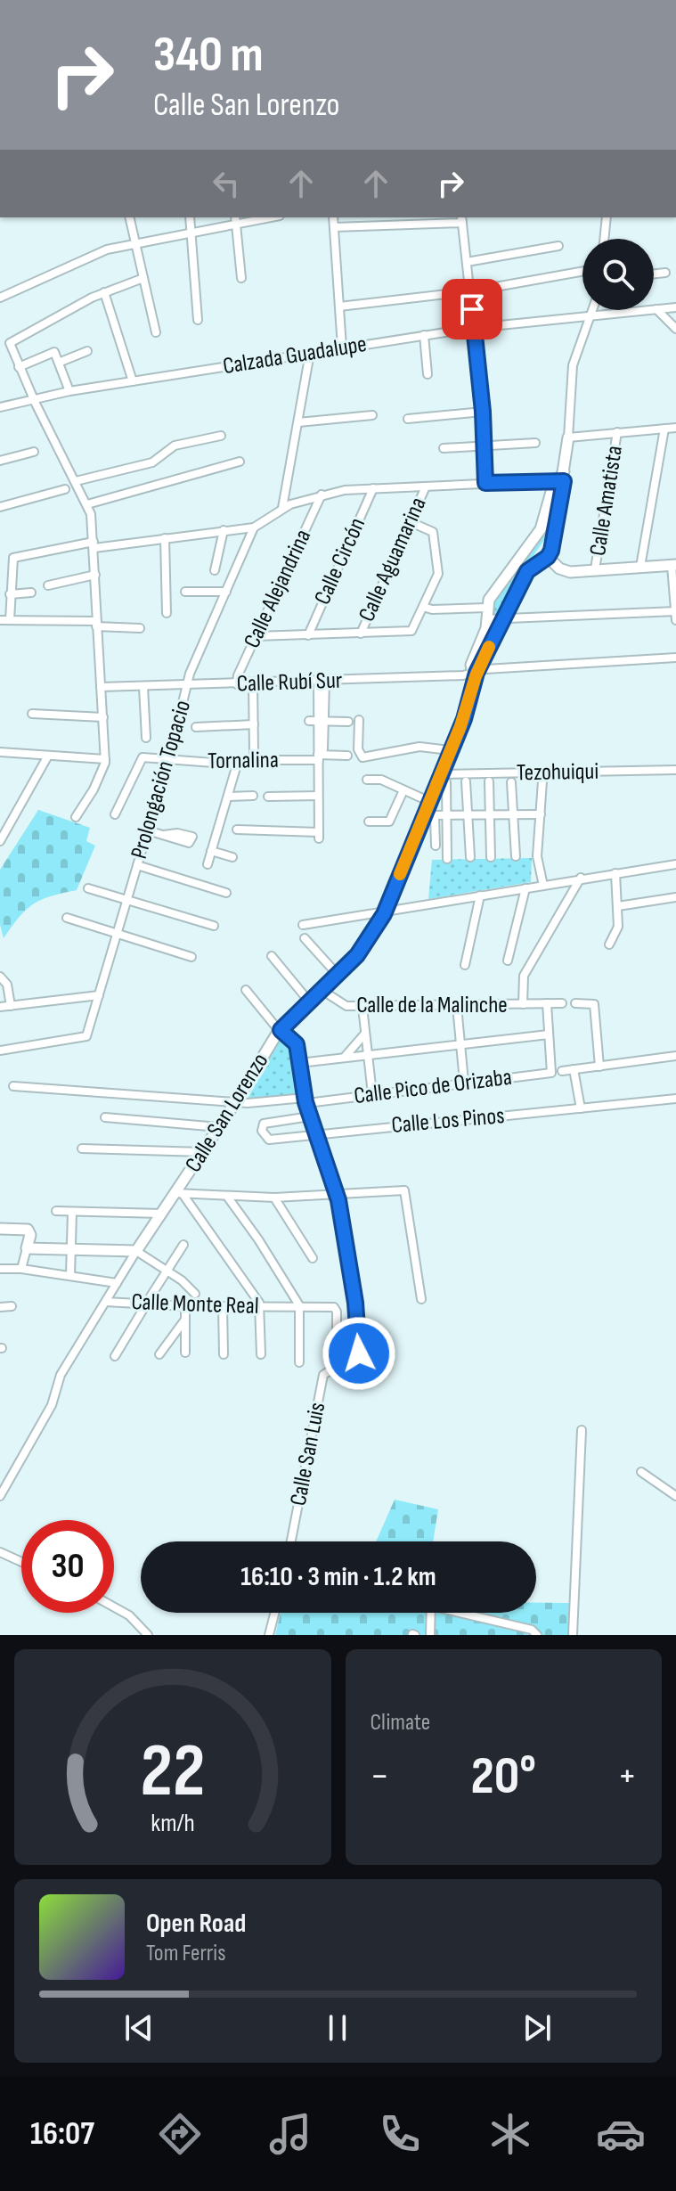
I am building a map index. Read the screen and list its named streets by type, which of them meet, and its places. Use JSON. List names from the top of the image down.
{
  "streets": {
    "street": [
      "Calzada Guadalupe",
      "Calle Amatista",
      "Calle Aguamarina",
      "Calle Circón",
      "Calle Alejandrina",
      "Calle Rubí Sur",
      "Tornalina",
      "Tezohuiqui",
      "Prolongación Topacio",
      "Calle de la Malinche",
      "Calle Pico de Orizaba",
      "Calle San Lorenzo",
      "Calle Los Pinos",
      "Calle Monte Real",
      "Calle San Luis"
    ]
  },
  "crossings": [
    ["Calle Alejandrina", "Calle Rubí Sur"],
    ["Calle Rubí Sur", "Prolongación Topacio"],
    ["Calle Rubí Sur", "Calle San Lorenzo"],
    ["Tornalina", "Prolongación Topacio"],
    ["Tezohuiqui", "Calle San Lorenzo"],
    ["Calle de la Malinche", "Calle San Lorenzo"],
    ["Calle San Lorenzo", "Calle San Luis"],
    ["Calle Los Pinos", "Calle San Luis"]
  ],
  "page": {
    "turn": ["340 m", "Calle San Lorenzo"],
    "limit": "30",
    "trip": "16:10 · 3 min · 1.2 km",
    "tile": "Climate",
    "heat": ["−", "20°", "+"],
    "song": ["Open Road", "Tom Ferris"],
    "tabs": "16:07",
    "gauge": ["22", "km/h"]
  }
}
